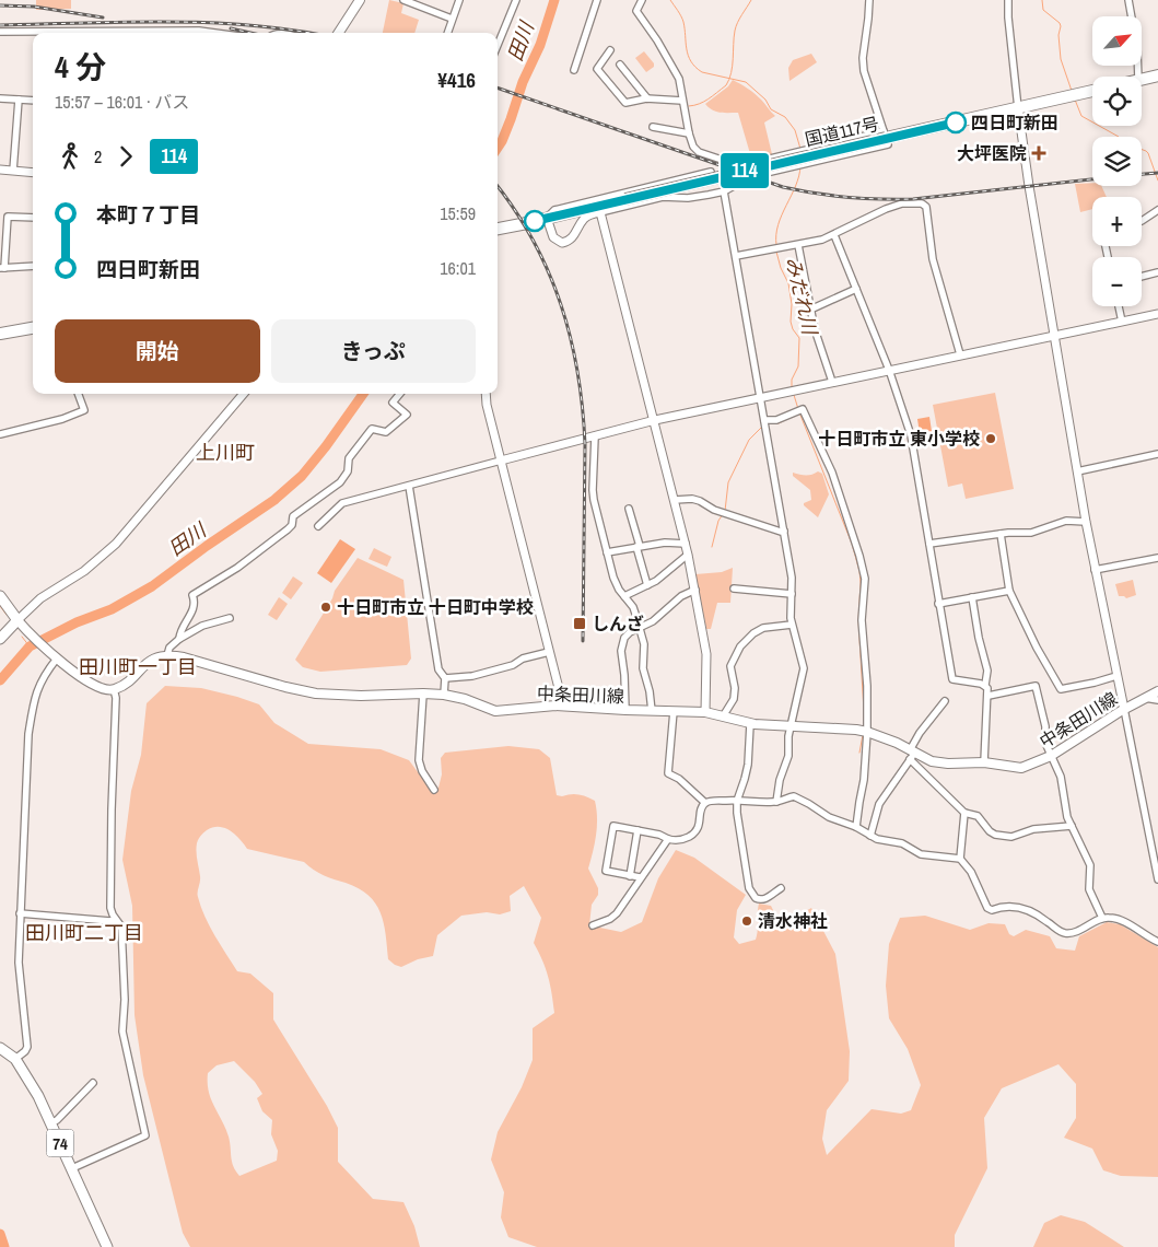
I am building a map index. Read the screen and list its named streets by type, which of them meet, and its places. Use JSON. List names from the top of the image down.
{
  "streets": {
    "highway": ["国道117号"],
    "main road": ["中条田川線", "74"]
  },
  "districts": ["上川町", "田川町一丁目", "田川町二丁目"],
  "water": ["田川", "みだれ川"],
  "places": {
    "other": [
      "四日町新田",
      "十日町市立 東小学校",
      "十日町市立 十日町中学校",
      "清水神社"
    ],
    "health": ["大坪医院"],
    "transit": ["しんざ"]
  },
  "lines": ["bus line 114"],
  "north": "top right",
  "page": {
    "on_map": "114",
    "map_buttons": ["+", "−"],
    "heading": ["4 分", "15:57 – 16:01 · バス", "¥416"],
    "legs": ["2", "114"],
    "list": [
      {
        "name": "本町７丁目",
        "value": "15:59"
      },
      {
        "name": "四日町新田",
        "value": "16:01"
      }
    ],
    "buttons": ["開始", "きっぷ"]
  }
}
